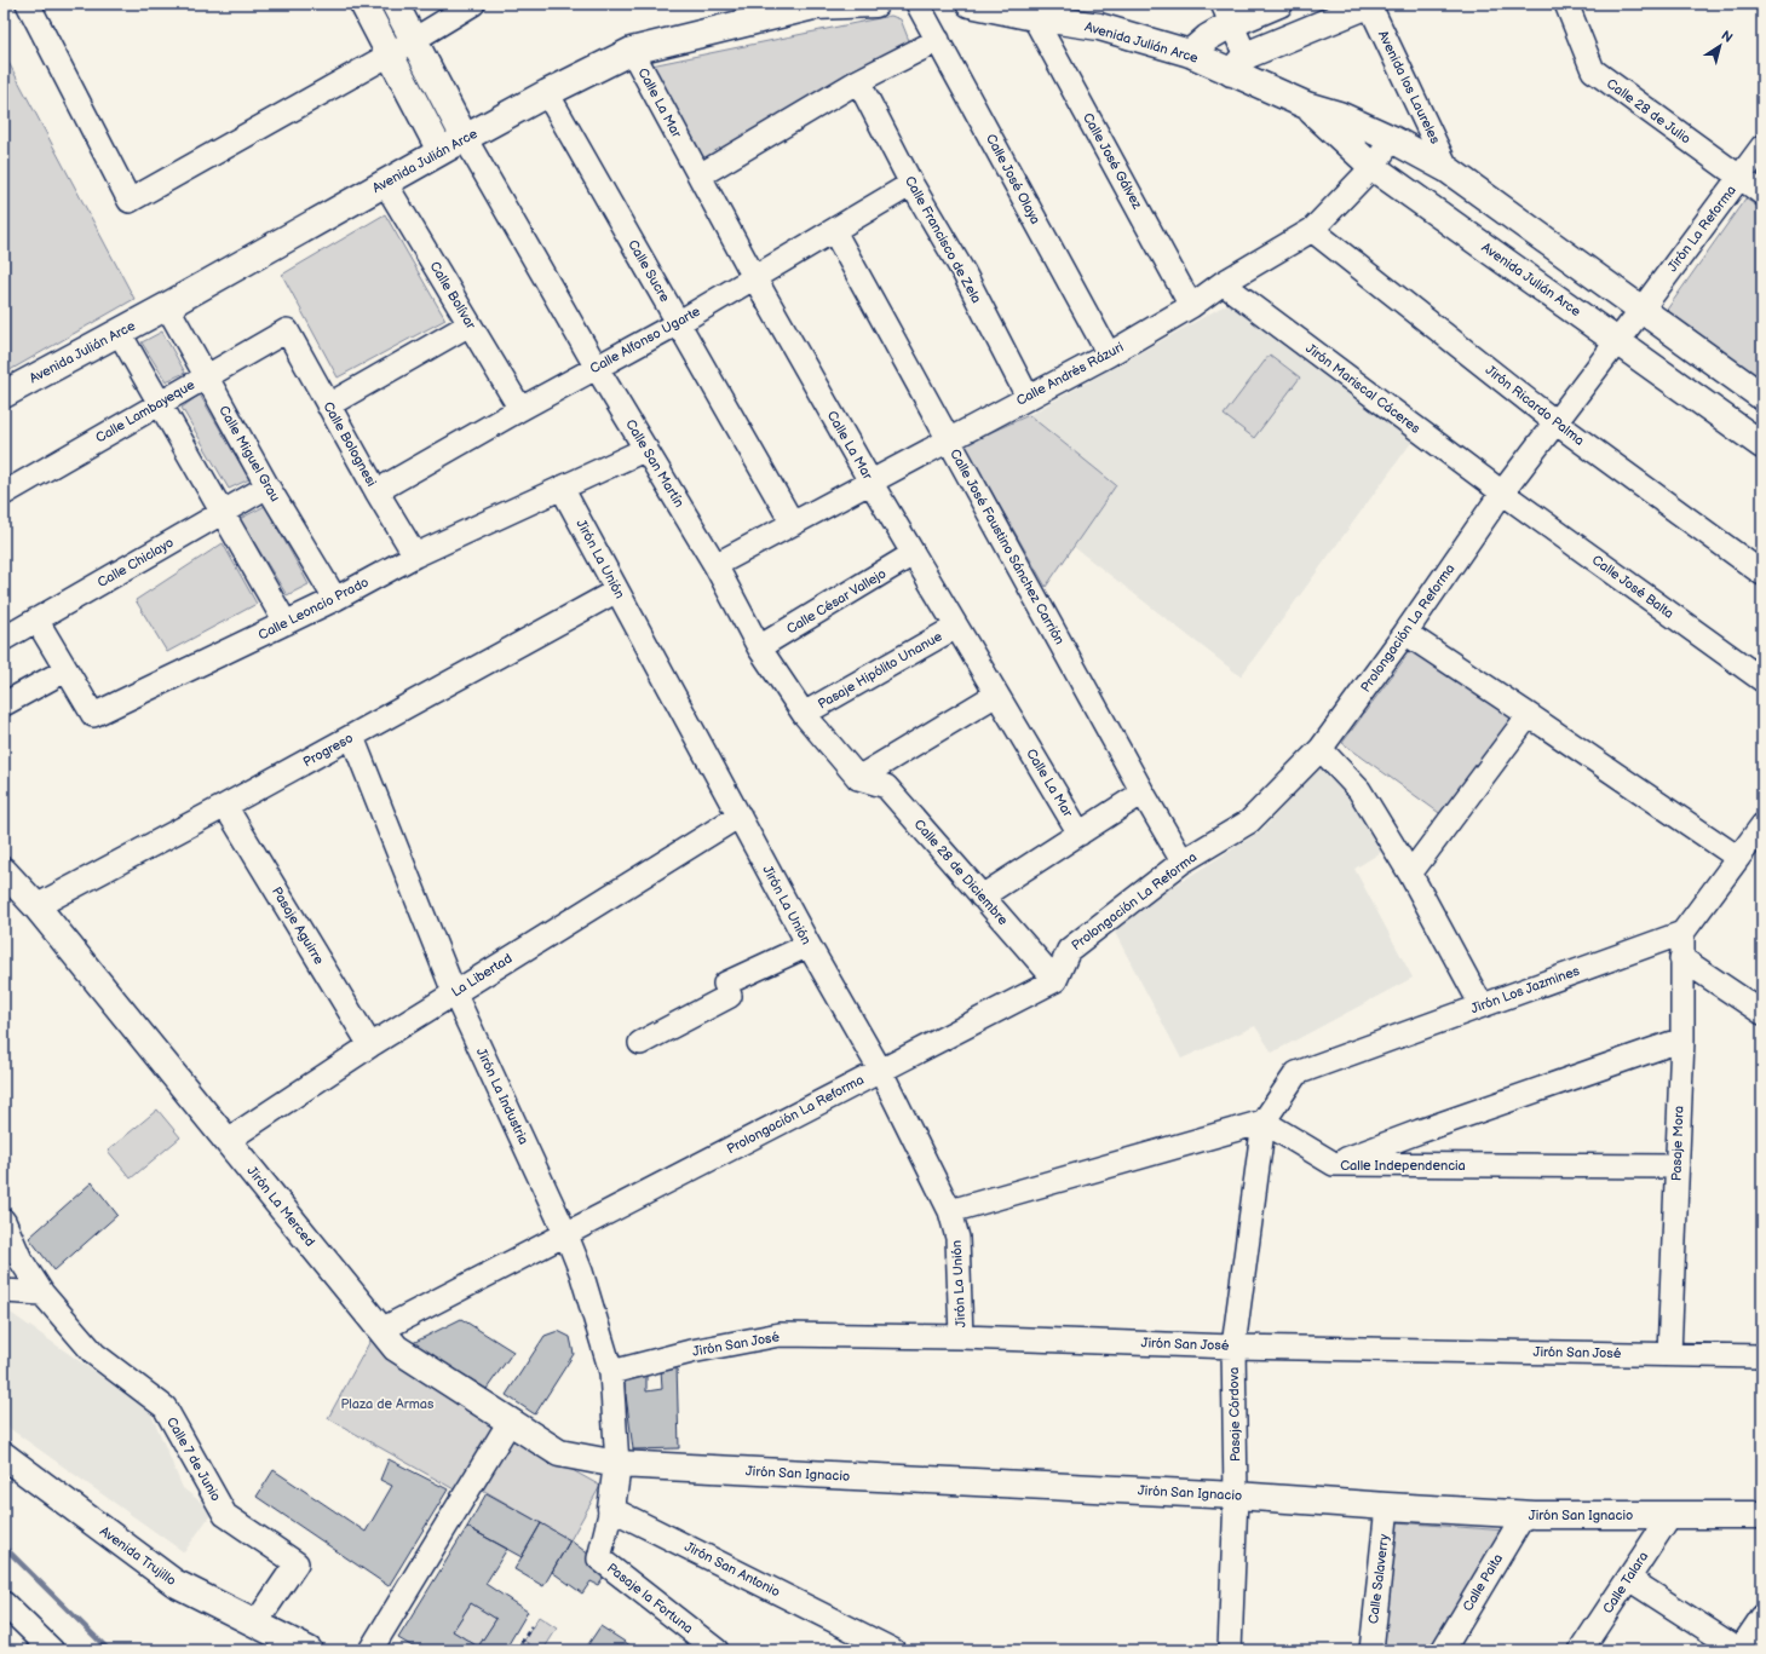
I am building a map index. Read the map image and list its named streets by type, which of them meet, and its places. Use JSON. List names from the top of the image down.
{
  "streets": {
    "street": [
      "Avenida Julián Arce",
      "Avenida los Laureles",
      "Calle La Mar",
      "Calle 28 de Julio",
      "Calle José Gálvez",
      "Calle José Olaya",
      "Jirón La Reforma",
      "Calle Francisco de Zela",
      "Calle Sucre",
      "Calle Bolívar",
      "Calle Alfonso Ugarte",
      "Calle Andrés Rázuri",
      "Jirón Mariscal Cáceres",
      "Jirón Ricardo Palma",
      "Calle Lambayeque",
      "Calle Bolognesi",
      "Calle Miguel Grau",
      "Calle San Martín",
      "Calle José Faustino Sánchez Carrión",
      "Jirón La Unión",
      "Calle Chiclayo",
      "Calle José Balta",
      "Calle César Vallejo",
      "Calle Leoncio Prado",
      "Prolongación La Reforma",
      "Pasaje Hipólito Unanue",
      "Progreso",
      "Calle 28 de Diciembre",
      "Pasaje Aguirre",
      "La Libertad",
      "Jirón Los Jazmines",
      "Jirón La Industria",
      "Pasaje Mora",
      "Calle Independencia",
      "Jirón La Merced",
      "Jirón San José",
      "Pasaje Córdova",
      "Calle 7 de Junio",
      "Jirón San Ignacio",
      "Avenida Trujillo",
      "Jirón San Antonio",
      "Calle Salaverry",
      "Calle Paita",
      "Calle Talara",
      "Pasaje la Fortuna"
    ]
  },
  "crossings": [
    ["Avenida Julián Arce", "Avenida los Laureles"],
    ["Avenida Julián Arce", "Calle La Mar"],
    ["Avenida Julián Arce", "Calle José Gálvez"],
    ["Avenida Julián Arce", "Jirón La Reforma"],
    ["Avenida Julián Arce", "Calle Sucre"],
    ["Avenida Julián Arce", "Calle Bolívar"],
    ["Avenida Julián Arce", "Calle Andrés Rázuri"],
    ["Avenida Julián Arce", "Calle Miguel Grau"],
    ["Avenida Julián Arce", "Calle San Martín"],
    ["Avenida Julián Arce", "Prolongación La Reforma"],
    ["Calle La Mar", "Calle Alfonso Ugarte"],
    ["Calle La Mar", "Calle Andrés Rázuri"],
    ["Calle La Mar", "Calle César Vallejo"],
    ["Calle La Mar", "Pasaje Hipólito Unanue"],
    ["Calle 28 de Julio", "Jirón La Reforma"],
    ["Calle José Gálvez", "Calle Andrés Rázuri"],
    ["Calle José Olaya", "Calle Andrés Rázuri"],
    ["Jirón La Reforma", "Prolongación La Reforma"],
    ["Calle Francisco de Zela", "Calle Alfonso Ugarte"],
    ["Calle Francisco de Zela", "Calle Andrés Rázuri"],
    ["Calle Sucre", "Calle Alfonso Ugarte"],
    ["Calle Sucre", "Calle Andrés Rázuri"],
    ["Calle Bolívar", "Calle Alfonso Ugarte"],
    ["Calle Alfonso Ugarte", "Calle Bolognesi"],
    ["Calle Alfonso Ugarte", "Calle San Martín"],
    ["Calle Alfonso Ugarte", "Calle José Faustino Sánchez Carrión"],
    ["Calle Andrés Rázuri", "Jirón Mariscal Cáceres"],
    ["Calle Andrés Rázuri", "Jirón Ricardo Palma"],
    ["Calle Andrés Rázuri", "Calle San Martín"],
    ["Calle Andrés Rázuri", "Calle José Faustino Sánchez Carrión"],
    ["Jirón Mariscal Cáceres", "Calle José Balta"],
    ["Jirón Mariscal Cáceres", "Prolongación La Reforma"],
    ["Jirón Ricardo Palma", "Prolongación La Reforma"],
    ["Calle Lambayeque", "Calle Bolognesi"],
    ["Calle Lambayeque", "Calle Miguel Grau"],
    ["Calle Bolognesi", "Calle Leoncio Prado"],
    ["Calle Miguel Grau", "Calle Chiclayo"],
    ["Calle Miguel Grau", "Calle Leoncio Prado"],
    ["Calle San Martín", "Calle César Vallejo"],
    ["Calle San Martín", "Calle Leoncio Prado"],
    ["Calle San Martín", "Pasaje Hipólito Unanue"],
    ["Calle San Martín", "Calle 28 de Diciembre"],
    ["Calle José Faustino Sánchez Carrión", "Prolongación La Reforma"],
    ["Jirón La Unión", "Calle Leoncio Prado"],
    ["Jirón La Unión", "Prolongación La Reforma"],
    ["Jirón La Unión", "Progreso"],
    ["Jirón La Unión", "La Libertad"],
    ["Jirón La Unión", "Jirón San José"],
    ["Calle José Balta", "Prolongación La Reforma"],
    ["Prolongación La Reforma", "Calle 28 de Diciembre"],
    ["Prolongación La Reforma", "Jirón La Industria"],
    ["Prolongación La Reforma", "Jirón La Merced"],
    ["Progreso", "Pasaje Aguirre"],
    ["Progreso", "Jirón La Industria"],
    ["Progreso", "Jirón La Merced"],
    ["Pasaje Aguirre", "La Libertad"],
    ["La Libertad", "Jirón La Industria"],
    ["La Libertad", "Jirón La Merced"],
    ["Jirón Los Jazmines", "Pasaje Mora"],
    ["Jirón Los Jazmines", "Calle Independencia"],
    ["Jirón Los Jazmines", "Pasaje Córdova"],
    ["Jirón La Industria", "Jirón La Merced"],
    ["Jirón La Industria", "Jirón San José"],
    ["Jirón La Industria", "Jirón San Ignacio"],
    ["Pasaje Mora", "Calle Independencia"],
    ["Pasaje Mora", "Jirón San José"],
    ["Calle Independencia", "Pasaje Córdova"],
    ["Jirón La Merced", "Jirón San Ignacio"],
    ["Jirón San José", "Pasaje Córdova"],
    ["Pasaje Córdova", "Jirón San Ignacio"],
    ["Calle 7 de Junio", "Avenida Trujillo"],
    ["Jirón San Ignacio", "Calle Salaverry"],
    ["Jirón San Ignacio", "Calle Paita"],
    ["Jirón San Ignacio", "Calle Talara"],
    ["Jirón San Antonio", "Pasaje la Fortuna"]
  ],
  "parks": ["Plaza de Armas"],
  "north": "top right"
}
